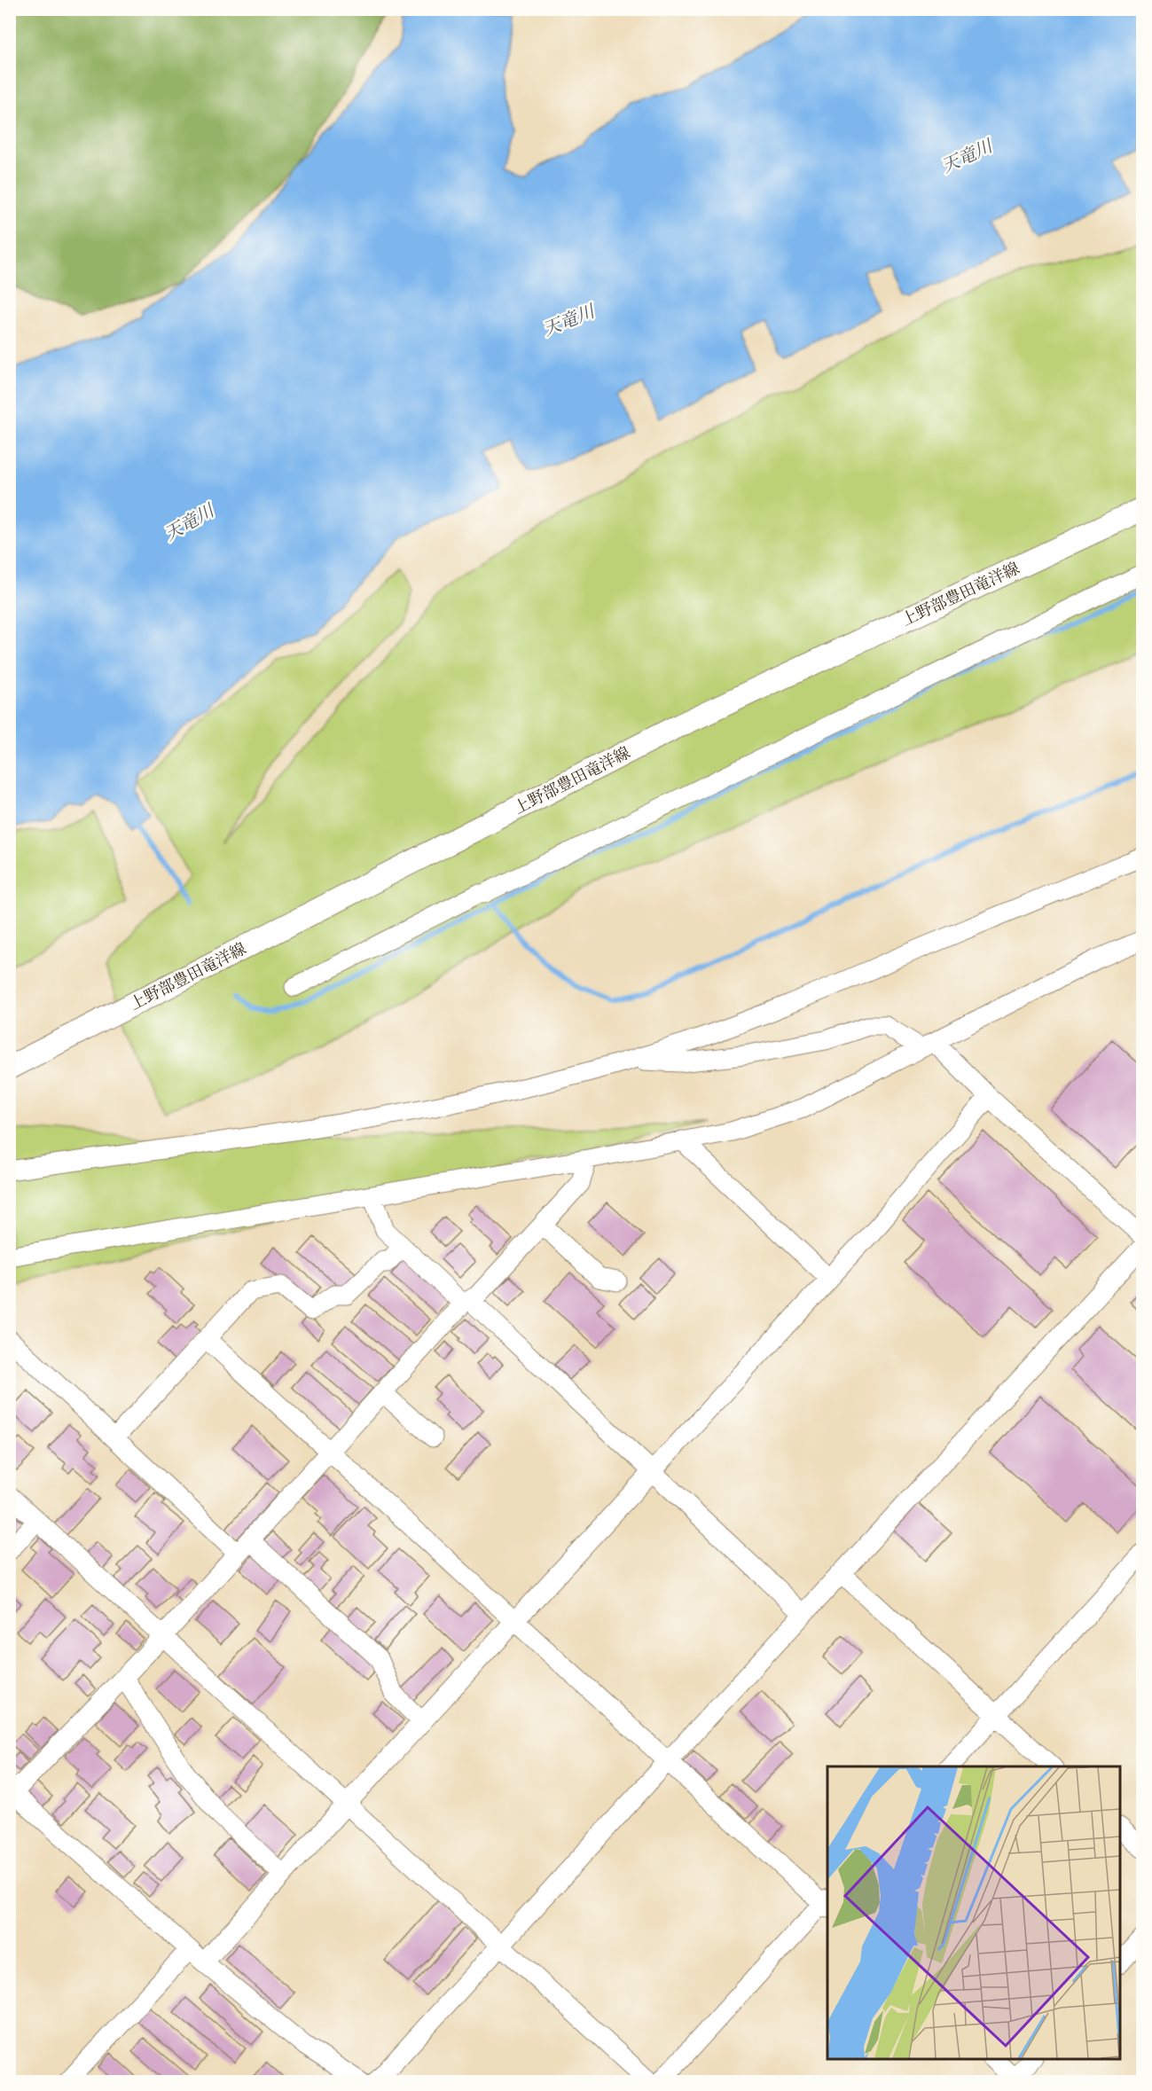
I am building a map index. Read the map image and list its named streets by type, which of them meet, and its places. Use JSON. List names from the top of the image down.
{
  "streets": {
    "main road": ["上野部豊田竜洋線"]
  },
  "water": ["天竜川"]
}
